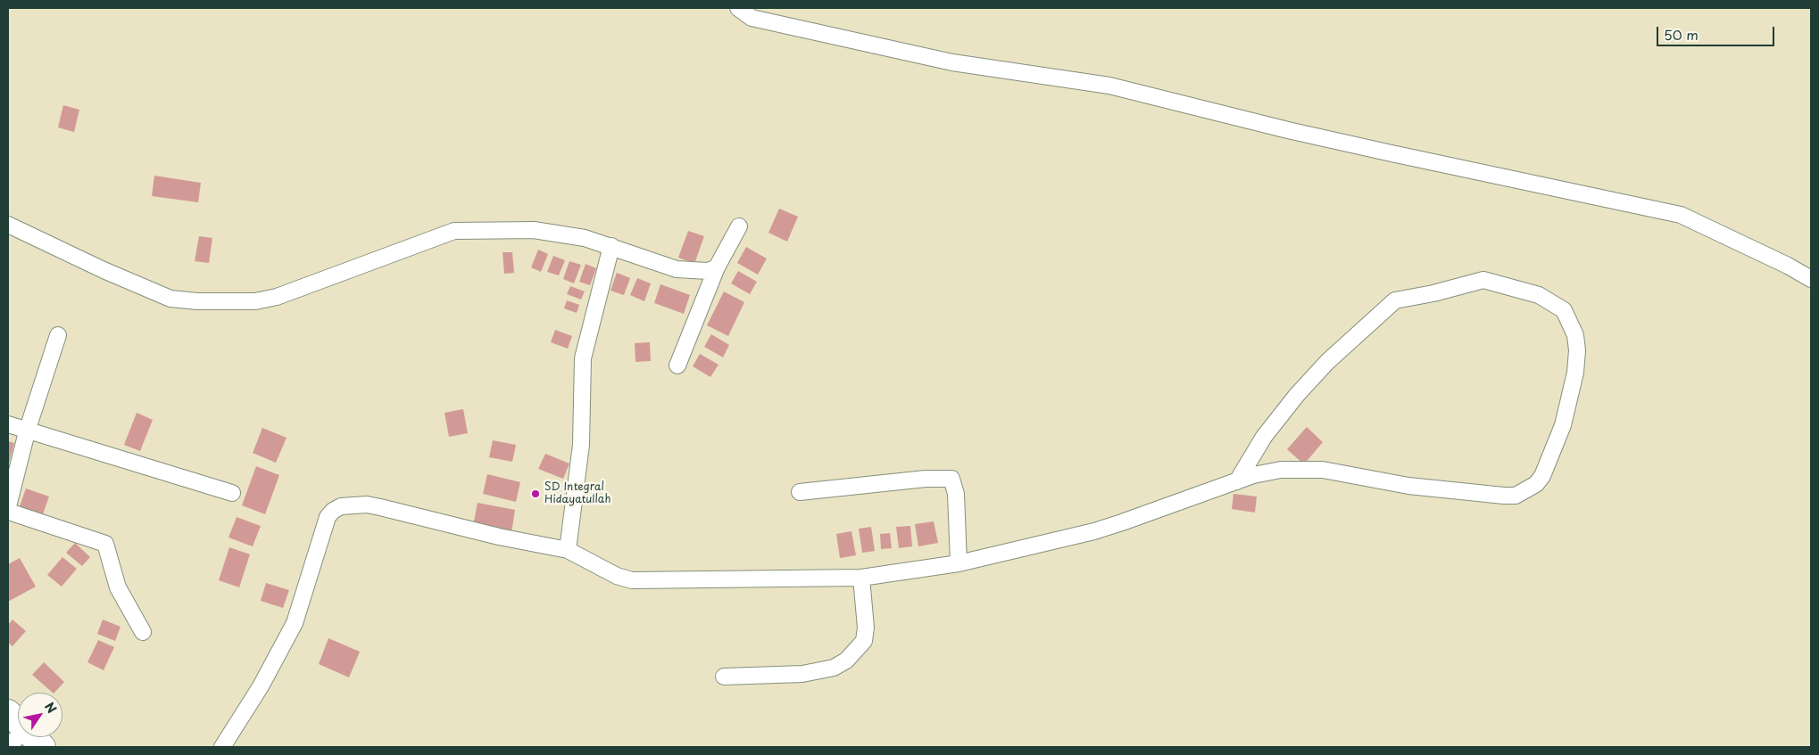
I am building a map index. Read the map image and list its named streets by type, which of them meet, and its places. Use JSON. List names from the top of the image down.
{
  "places": ["SD Integral Hidayatullah"],
  "scale_bar": "50 m",
  "north": "top right"
}
